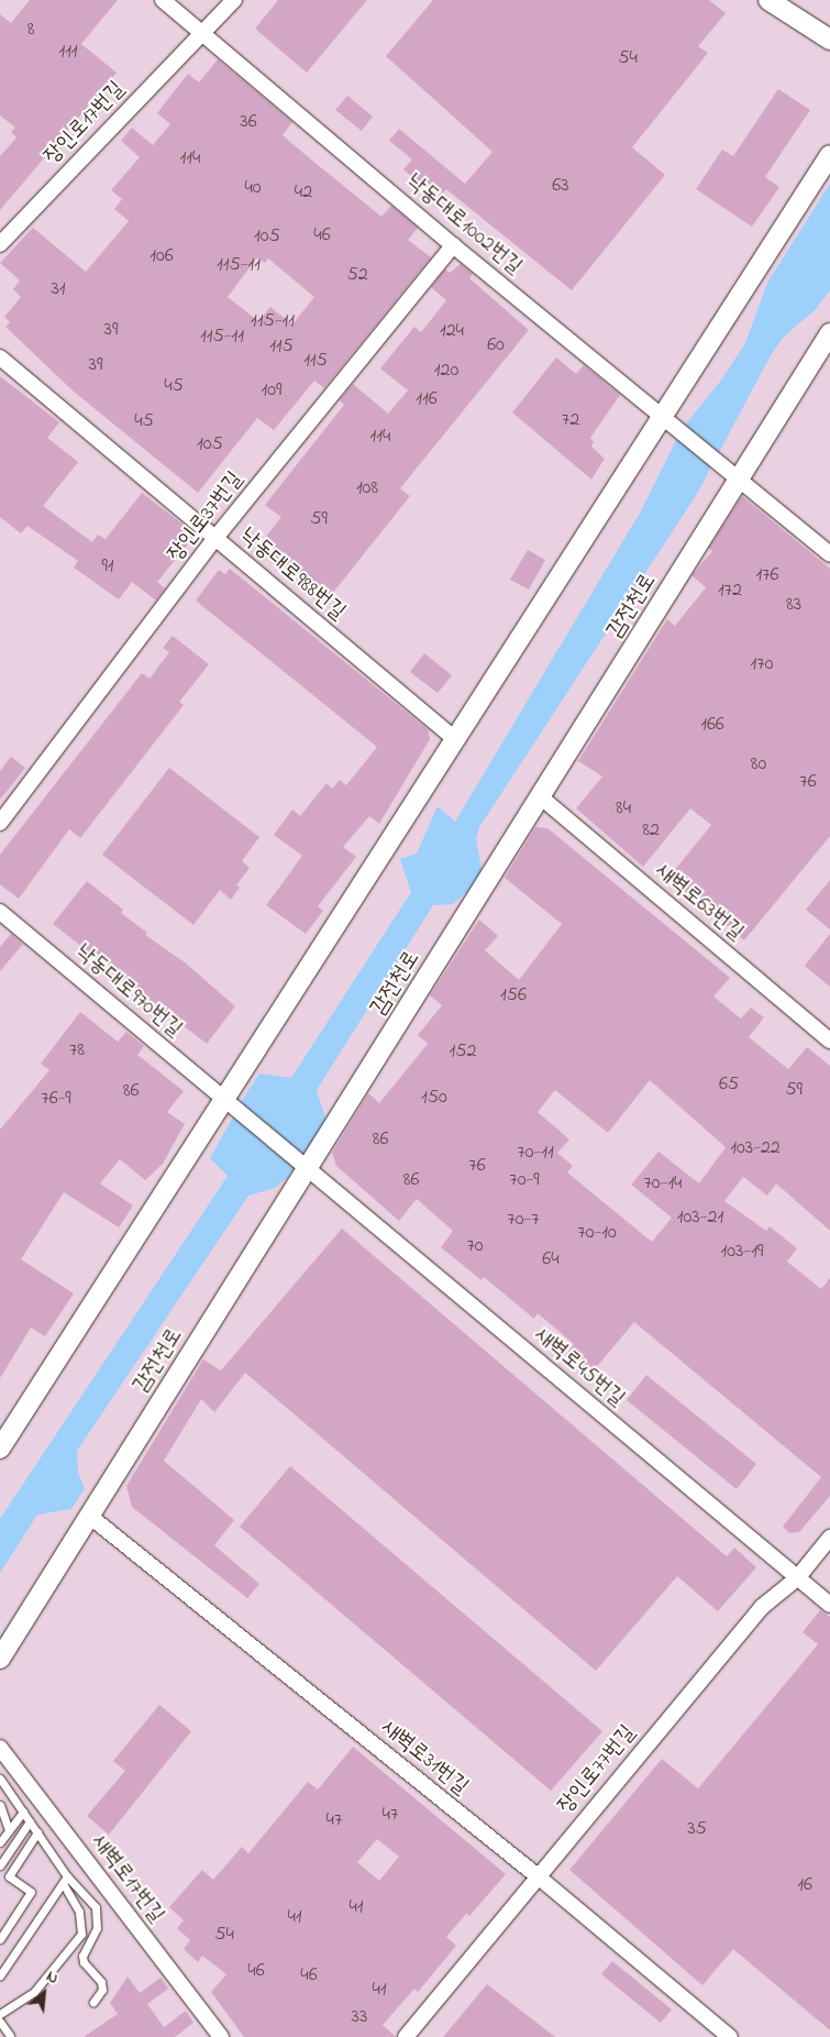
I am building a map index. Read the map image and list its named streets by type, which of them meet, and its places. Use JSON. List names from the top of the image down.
{
  "streets": {
    "street": [
      "장인로17번길",
      "낙동대로1002번길",
      "장인로37번길",
      "낙동대로988번길",
      "감전천로",
      "새벽로63번길",
      "낙동대로970번길",
      "새벽로45번길",
      "새벽로31번길",
      "장인로77번길",
      "새벽로17번길"
    ]
  },
  "crossings": [
    ["장인로17번길", "낙동대로1002번길"],
    ["낙동대로1002번길", "장인로37번길"],
    ["낙동대로1002번길", "감전천로"],
    ["장인로37번길", "낙동대로988번길"],
    ["감전천로", "새벽로63번길"],
    ["감전천로", "낙동대로970번길"],
    ["감전천로", "새벽로45번길"],
    ["감전천로", "새벽로31번길"],
    ["낙동대로970번길", "새벽로45번길"],
    ["새벽로45번길", "장인로77번길"],
    ["새벽로31번길", "장인로77번길"]
  ],
  "house_numbers": [
    "8",
    "111",
    "54",
    "36",
    "114",
    "63",
    "40",
    "42",
    "46",
    "105",
    "106",
    "115-11",
    "52",
    "31",
    "115-11",
    "39",
    "124",
    "115-11",
    "60",
    "115",
    "115",
    "39",
    "120",
    "45",
    "109",
    "116",
    "72",
    "45",
    "114",
    "105",
    "108",
    "59",
    "91",
    "176",
    "172",
    "83",
    "170",
    "166",
    "80",
    "76",
    "84",
    "82",
    "156",
    "78",
    "152",
    "65",
    "59",
    "86",
    "150",
    "76-9",
    "86",
    "103-22",
    "70-11",
    "76",
    "86",
    "70-9",
    "70-14",
    "103-21",
    "70-7",
    "70-10",
    "70",
    "103-19",
    "64",
    "47",
    "47",
    "35",
    "16",
    "41",
    "41",
    "54",
    "46",
    "46",
    "41",
    "33"
  ],
  "north": "top right"
}
